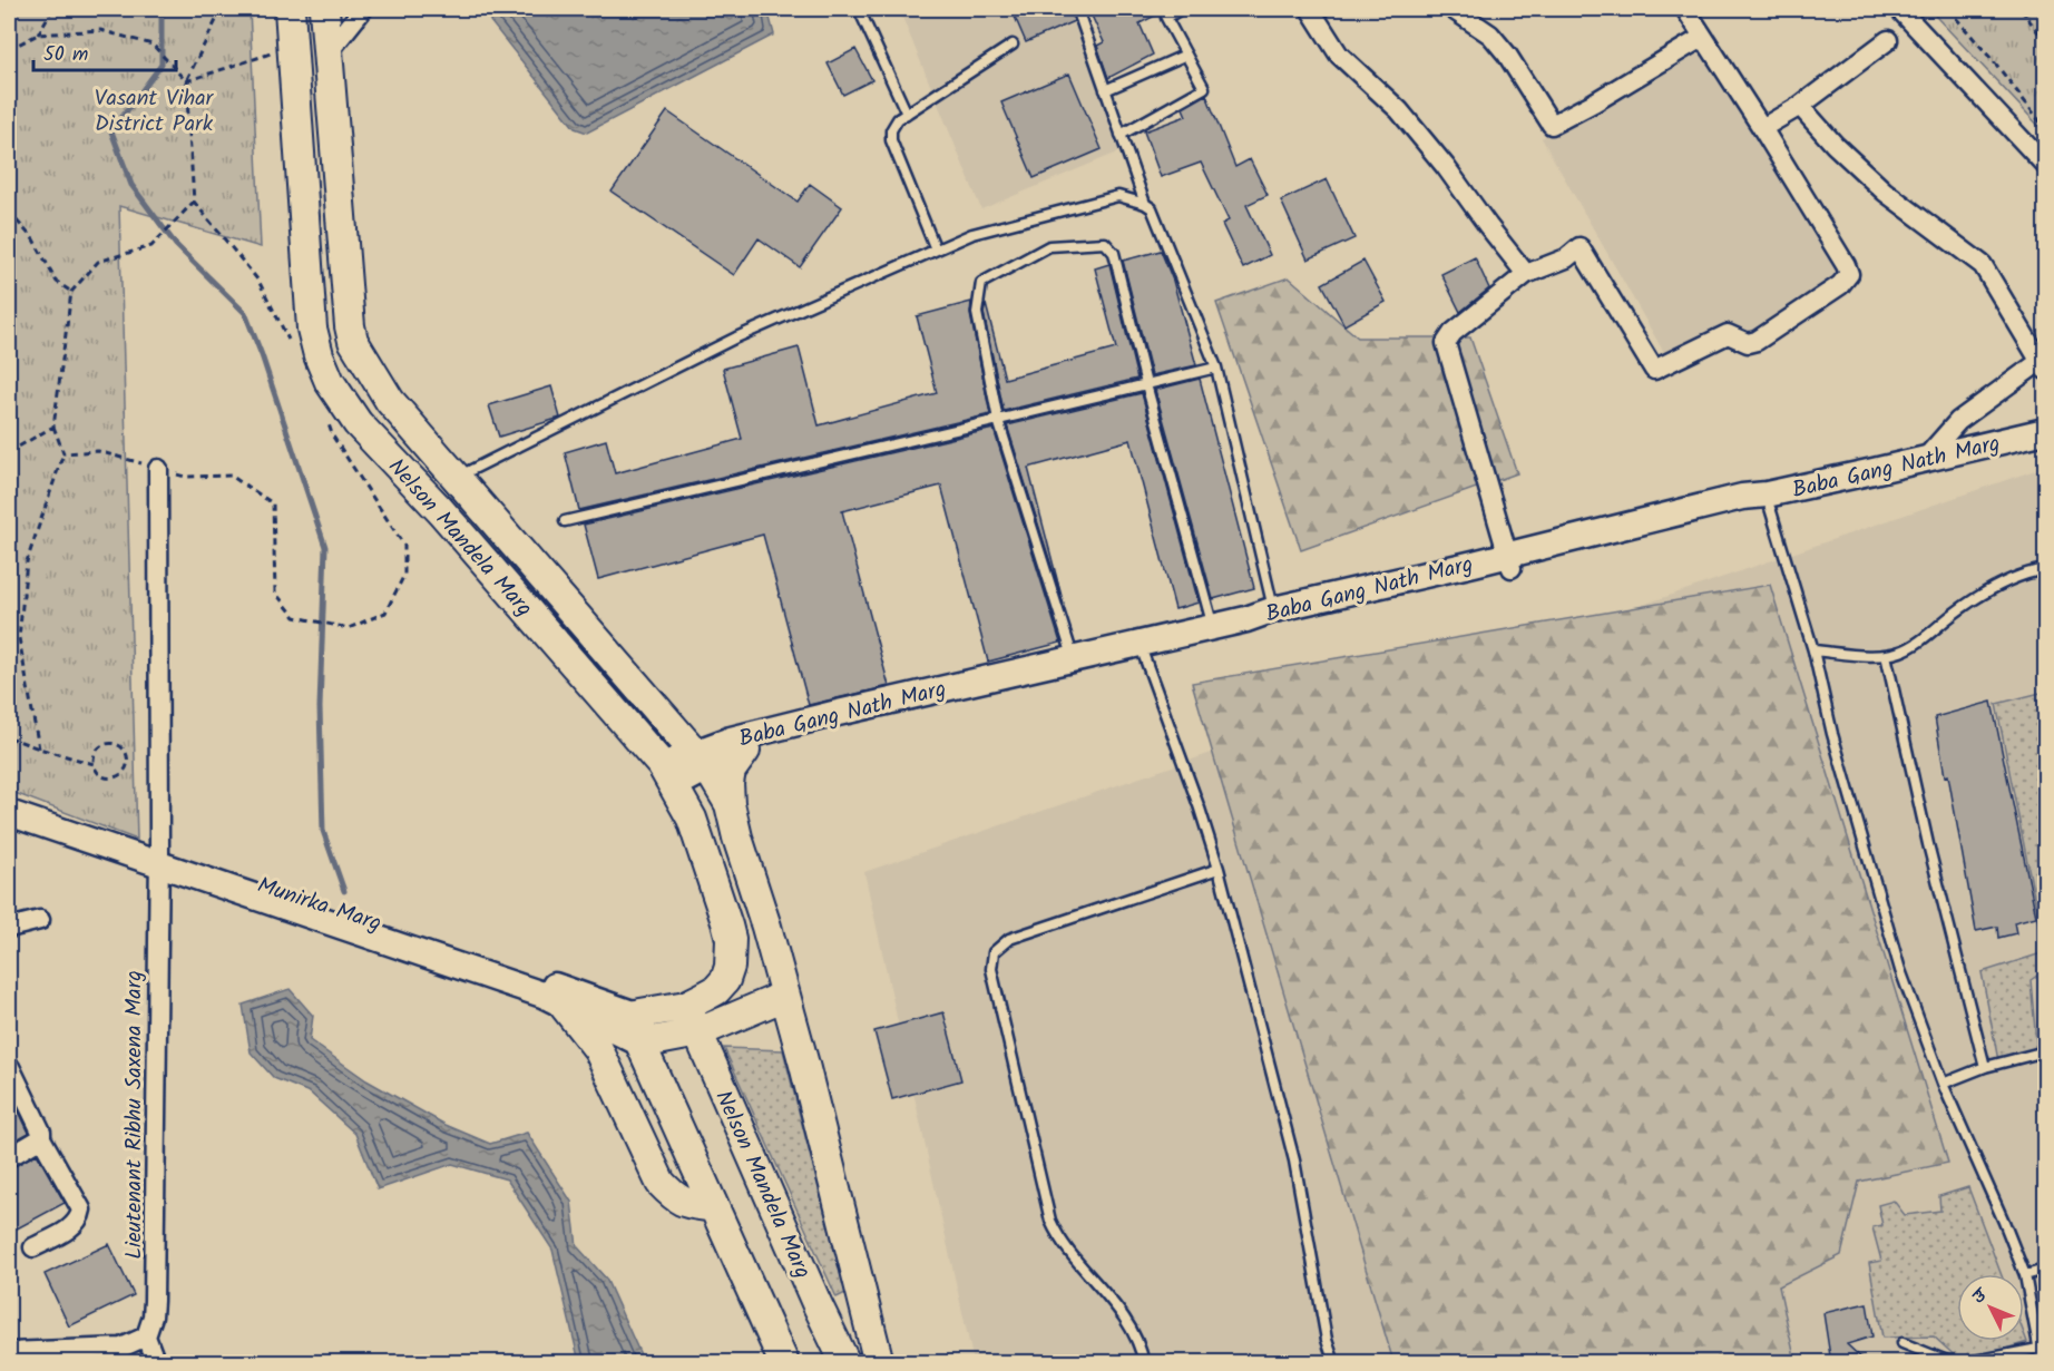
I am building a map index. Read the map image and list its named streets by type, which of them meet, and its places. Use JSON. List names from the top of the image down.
{
  "streets": {
    "main road": ["Nelson Mandela Marg"],
    "street": ["Baba Gang Nath Marg", "Munirka Marg", "Lieutenant Ribhu Saxena Marg"]
  },
  "crossings": [
    ["Baba Gang Nath Marg", "Nelson Mandela Marg"],
    ["Nelson Mandela Marg", "Munirka Marg"],
    ["Munirka Marg", "Lieutenant Ribhu Saxena Marg"]
  ],
  "parks": ["Vasant Vihar District Park"],
  "scale_bar": "50 m",
  "north": "top left"
}
